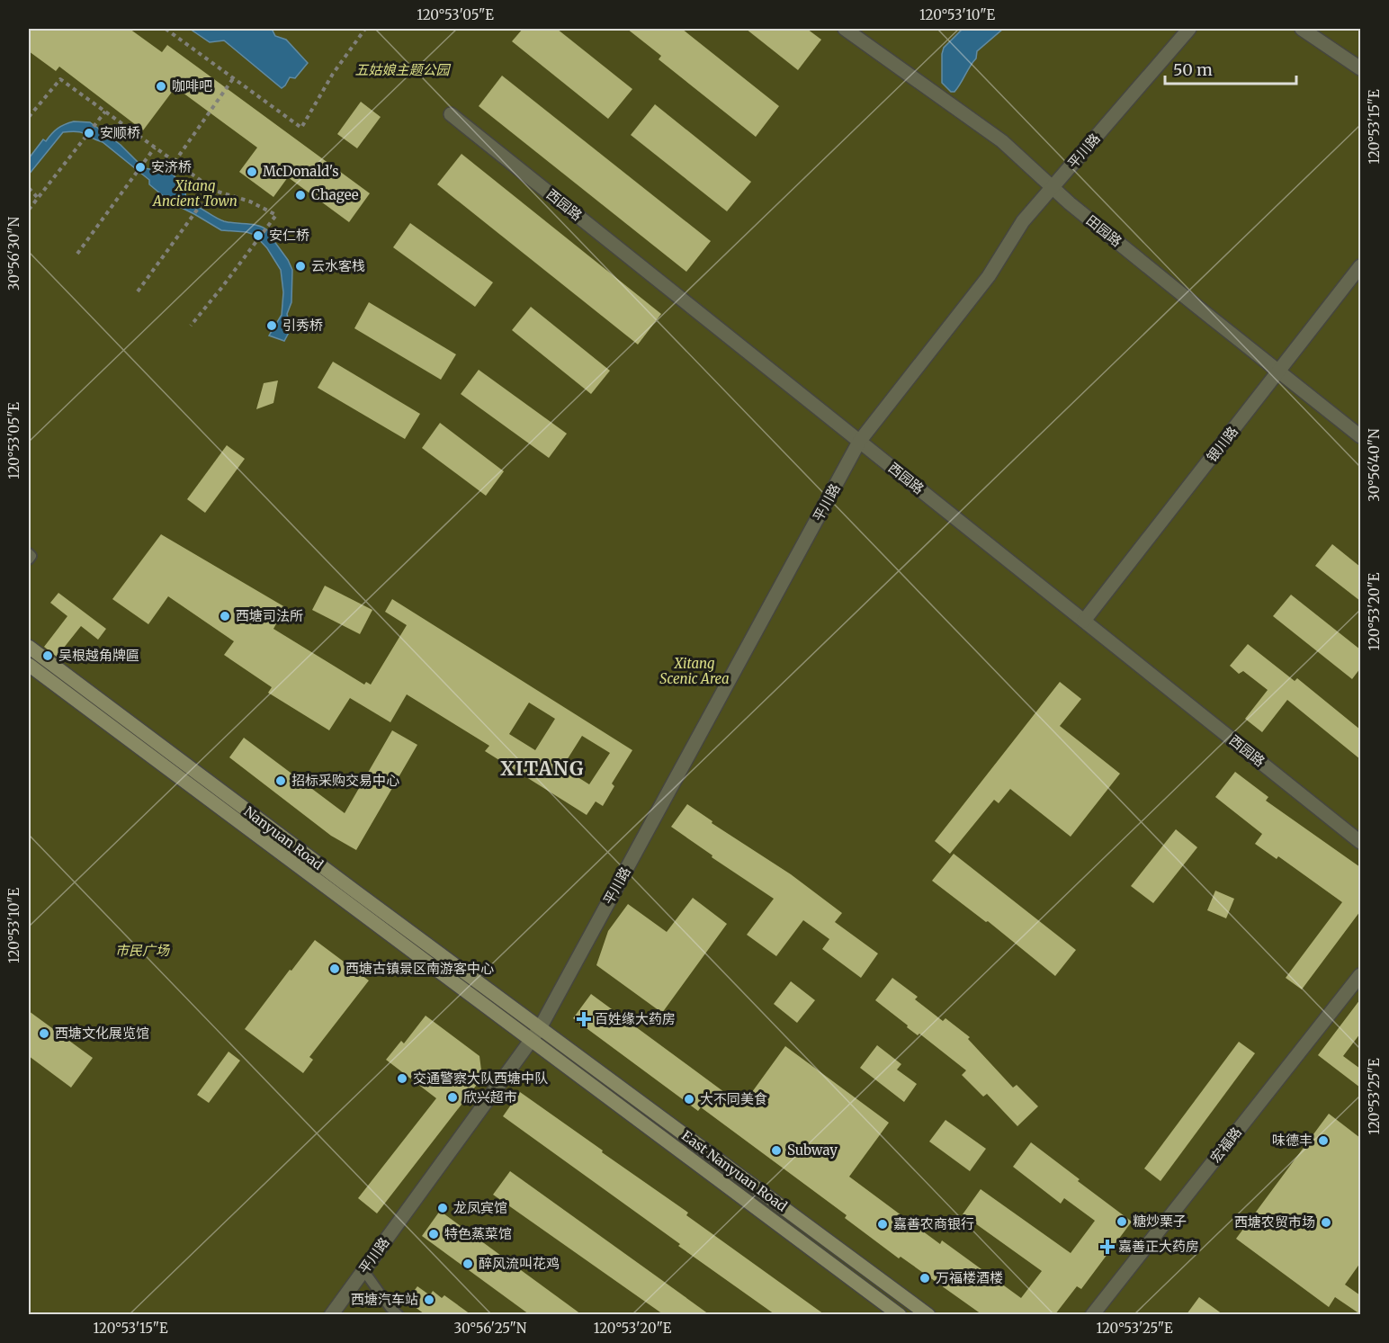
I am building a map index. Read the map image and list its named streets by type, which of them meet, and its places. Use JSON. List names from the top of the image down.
{
  "streets": {
    "main road": ["Nanyuan Road", "East Nanyuan Road"],
    "street": [
      "平川路",
      "西园路",
      "田园路",
      "银川路",
      "宏福路"
    ]
  },
  "crossings": [
    ["平川路", "西园路"],
    ["平川路", "田园路"],
    ["平川路", "Nanyuan Road"],
    ["平川路", "East Nanyuan Road"],
    ["西园路", "银川路"],
    ["田园路", "银川路"],
    ["Nanyuan Road", "East Nanyuan Road"]
  ],
  "districts": ["XITANG"],
  "parks": [
    "五姑娘主题公园",
    "Xitang Ancient Town",
    "Xitang Scenic Area",
    "市民广场"
  ],
  "places": {
    "other": [
      "咖啡吧",
      "安顺桥",
      "安济桥",
      "McDonald's",
      "Chagee",
      "安仁桥",
      "云水客栈",
      "引秀桥",
      "西塘司法所",
      "吴根越角牌匾",
      "招标采购交易中心",
      "西塘古镇景区南游客中心",
      "西塘文化展览馆",
      "交通警察大队西塘中队",
      "欣兴超市",
      "大不同美食",
      "味德丰",
      "Subway",
      "龙凤宾馆",
      "糖炒栗子",
      "西塘农贸市场",
      "嘉善农商银行",
      "特色蒸菜馆",
      "醉风流叫花鸡",
      "万福楼酒楼",
      "西塘汽车站"
    ],
    "health": ["百姓缘大药房", "嘉善正大药房"]
  },
  "scale_bar": "50 m",
  "coordinates": [
    "120°53'05\"E",
    "120°53'10\"E",
    "120°53'15\"E",
    "30°56'30\"N",
    "30°56'40\"N",
    "120°53'20\"E",
    "120°53'25\"E",
    "30°56'25\"N"
  ]
}
